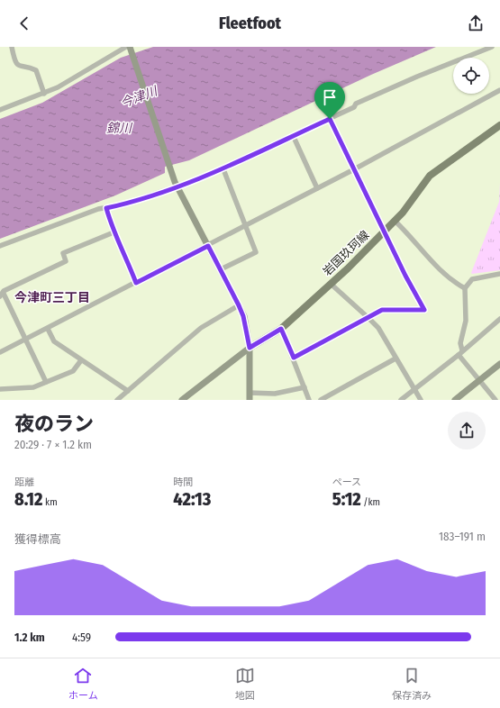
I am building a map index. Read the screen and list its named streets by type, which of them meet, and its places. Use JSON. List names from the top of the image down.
{
  "streets": {
    "main road": ["岩国玖珂線"]
  },
  "districts": ["今津町三丁目"],
  "water": ["今津川", "錦川"],
  "page": {
    "header": "Fleetfoot",
    "heading": ["夜のラン", "20:29 · 7 × 1.2 km"],
    "stats": [
      ["距離", "8.12 km"],
      ["時間", "42:13"],
      ["ペース", "5:12 /km"]
    ],
    "chart": ["獲得標高", "183–191 m"],
    "list": [
      {
        "name": "1.2 km",
        "note": "4:59"
      }
    ],
    "tabs": ["ホーム", "地図", "保存済み"]
  }
}
